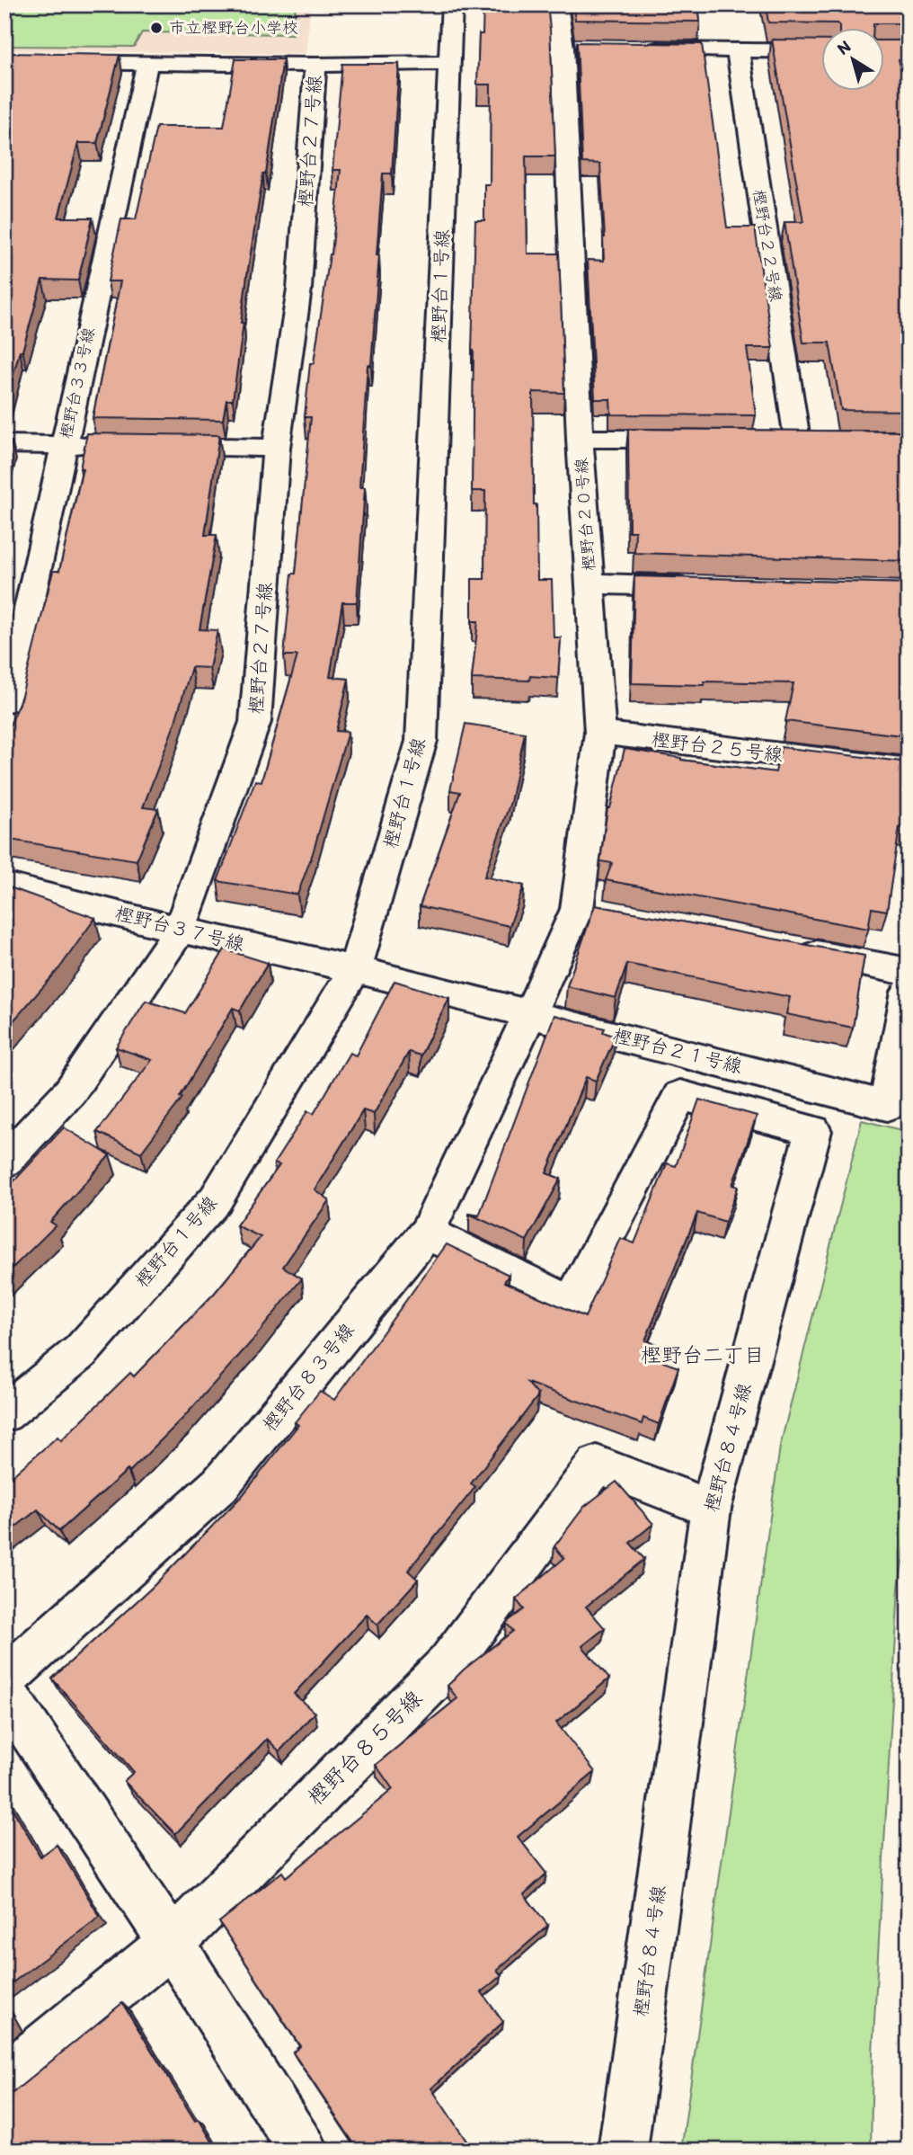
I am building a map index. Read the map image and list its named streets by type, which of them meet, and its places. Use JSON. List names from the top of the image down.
{
  "streets": {
    "street": [
      "樫野台２７号線",
      "樫野台２２号線",
      "樫野台１号線",
      "樫野台３３号線",
      "樫野台２０号線",
      "樫野台２５号線",
      "樫野台３７号線",
      "樫野台２１号線",
      "樫野台８３号線",
      "樫野台８４号線",
      "樫野台８５号線"
    ]
  },
  "crossings": [
    ["樫野台２７号線", "樫野台１号線"],
    ["樫野台２７号線", "樫野台３３号線"],
    ["樫野台２７号線", "樫野台３７号線"],
    ["樫野台１号線", "樫野台３７号線"],
    ["樫野台１号線", "樫野台２１号線"],
    ["樫野台２０号線", "樫野台２５号線"],
    ["樫野台２０号線", "樫野台２１号線"],
    ["樫野台２０号線", "樫野台８３号線"],
    ["樫野台３７号線", "樫野台２１号線"],
    ["樫野台２１号線", "樫野台８３号線"],
    ["樫野台８３号線", "樫野台８４号線"],
    ["樫野台８４号線", "樫野台８５号線"]
  ],
  "districts": ["樫野台二丁目"],
  "places": ["市立樫野台小学校"],
  "north": "top left"
}
